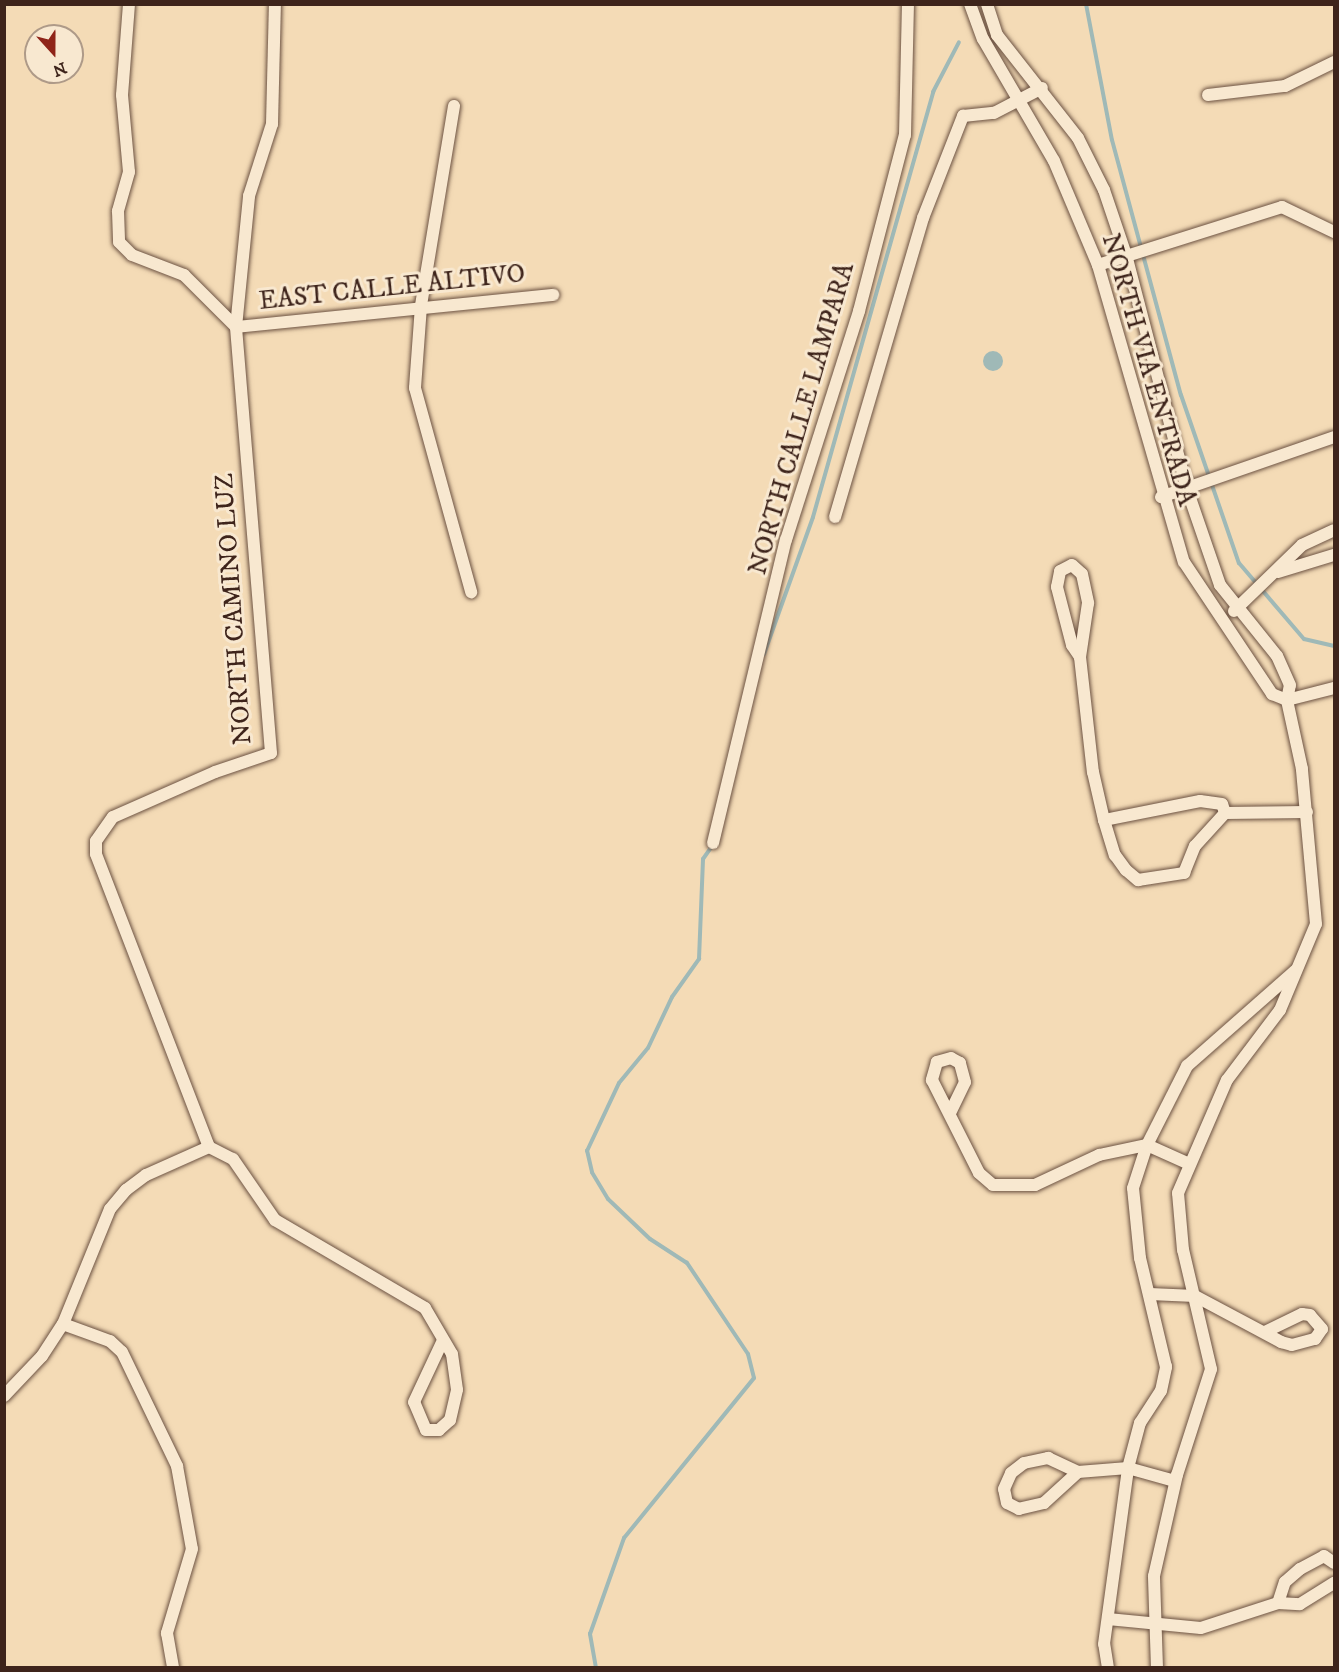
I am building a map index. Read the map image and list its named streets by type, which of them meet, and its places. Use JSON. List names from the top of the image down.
{
  "streets": {
    "street": [
      "EAST CALLE ALTIVO",
      "NORTH VIA ENTRADA",
      "NORTH CALLE LAMPARA",
      "NORTH CAMINO LUZ"
    ]
  },
  "crossings": [
    ["EAST CALLE ALTIVO", "NORTH CAMINO LUZ"]
  ],
  "north": "bottom"
}
